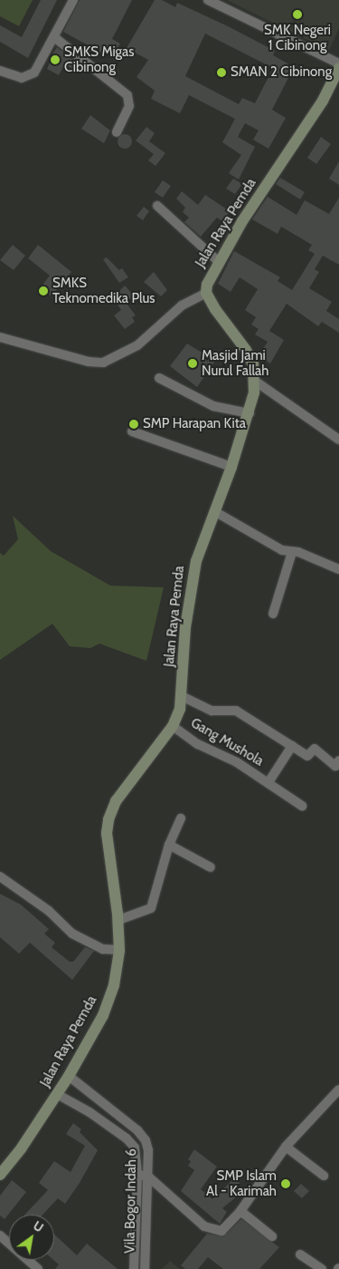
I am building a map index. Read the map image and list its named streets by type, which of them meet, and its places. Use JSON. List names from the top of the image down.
{
  "streets": {
    "main road": ["Jalan Raya Pemda"],
    "street": ["Gang Mushola", "Vila Bogor Indah 6"]
  },
  "crossings": [
    ["Jalan Raya Pemda", "Gang Mushola"],
    ["Jalan Raya Pemda", "Vila Bogor Indah 6"]
  ],
  "places": [
    "SMK Negeri 1 Cibinong",
    "SMKS Migas Cibinong",
    "SMAN 2 Cibinong",
    "SMKS Teknomedika Plus",
    "Masjid Jami Nurul Fallah",
    "SMP Harapan Kita",
    "SMP Islam Al - Karimah"
  ],
  "north": "top right"
}
